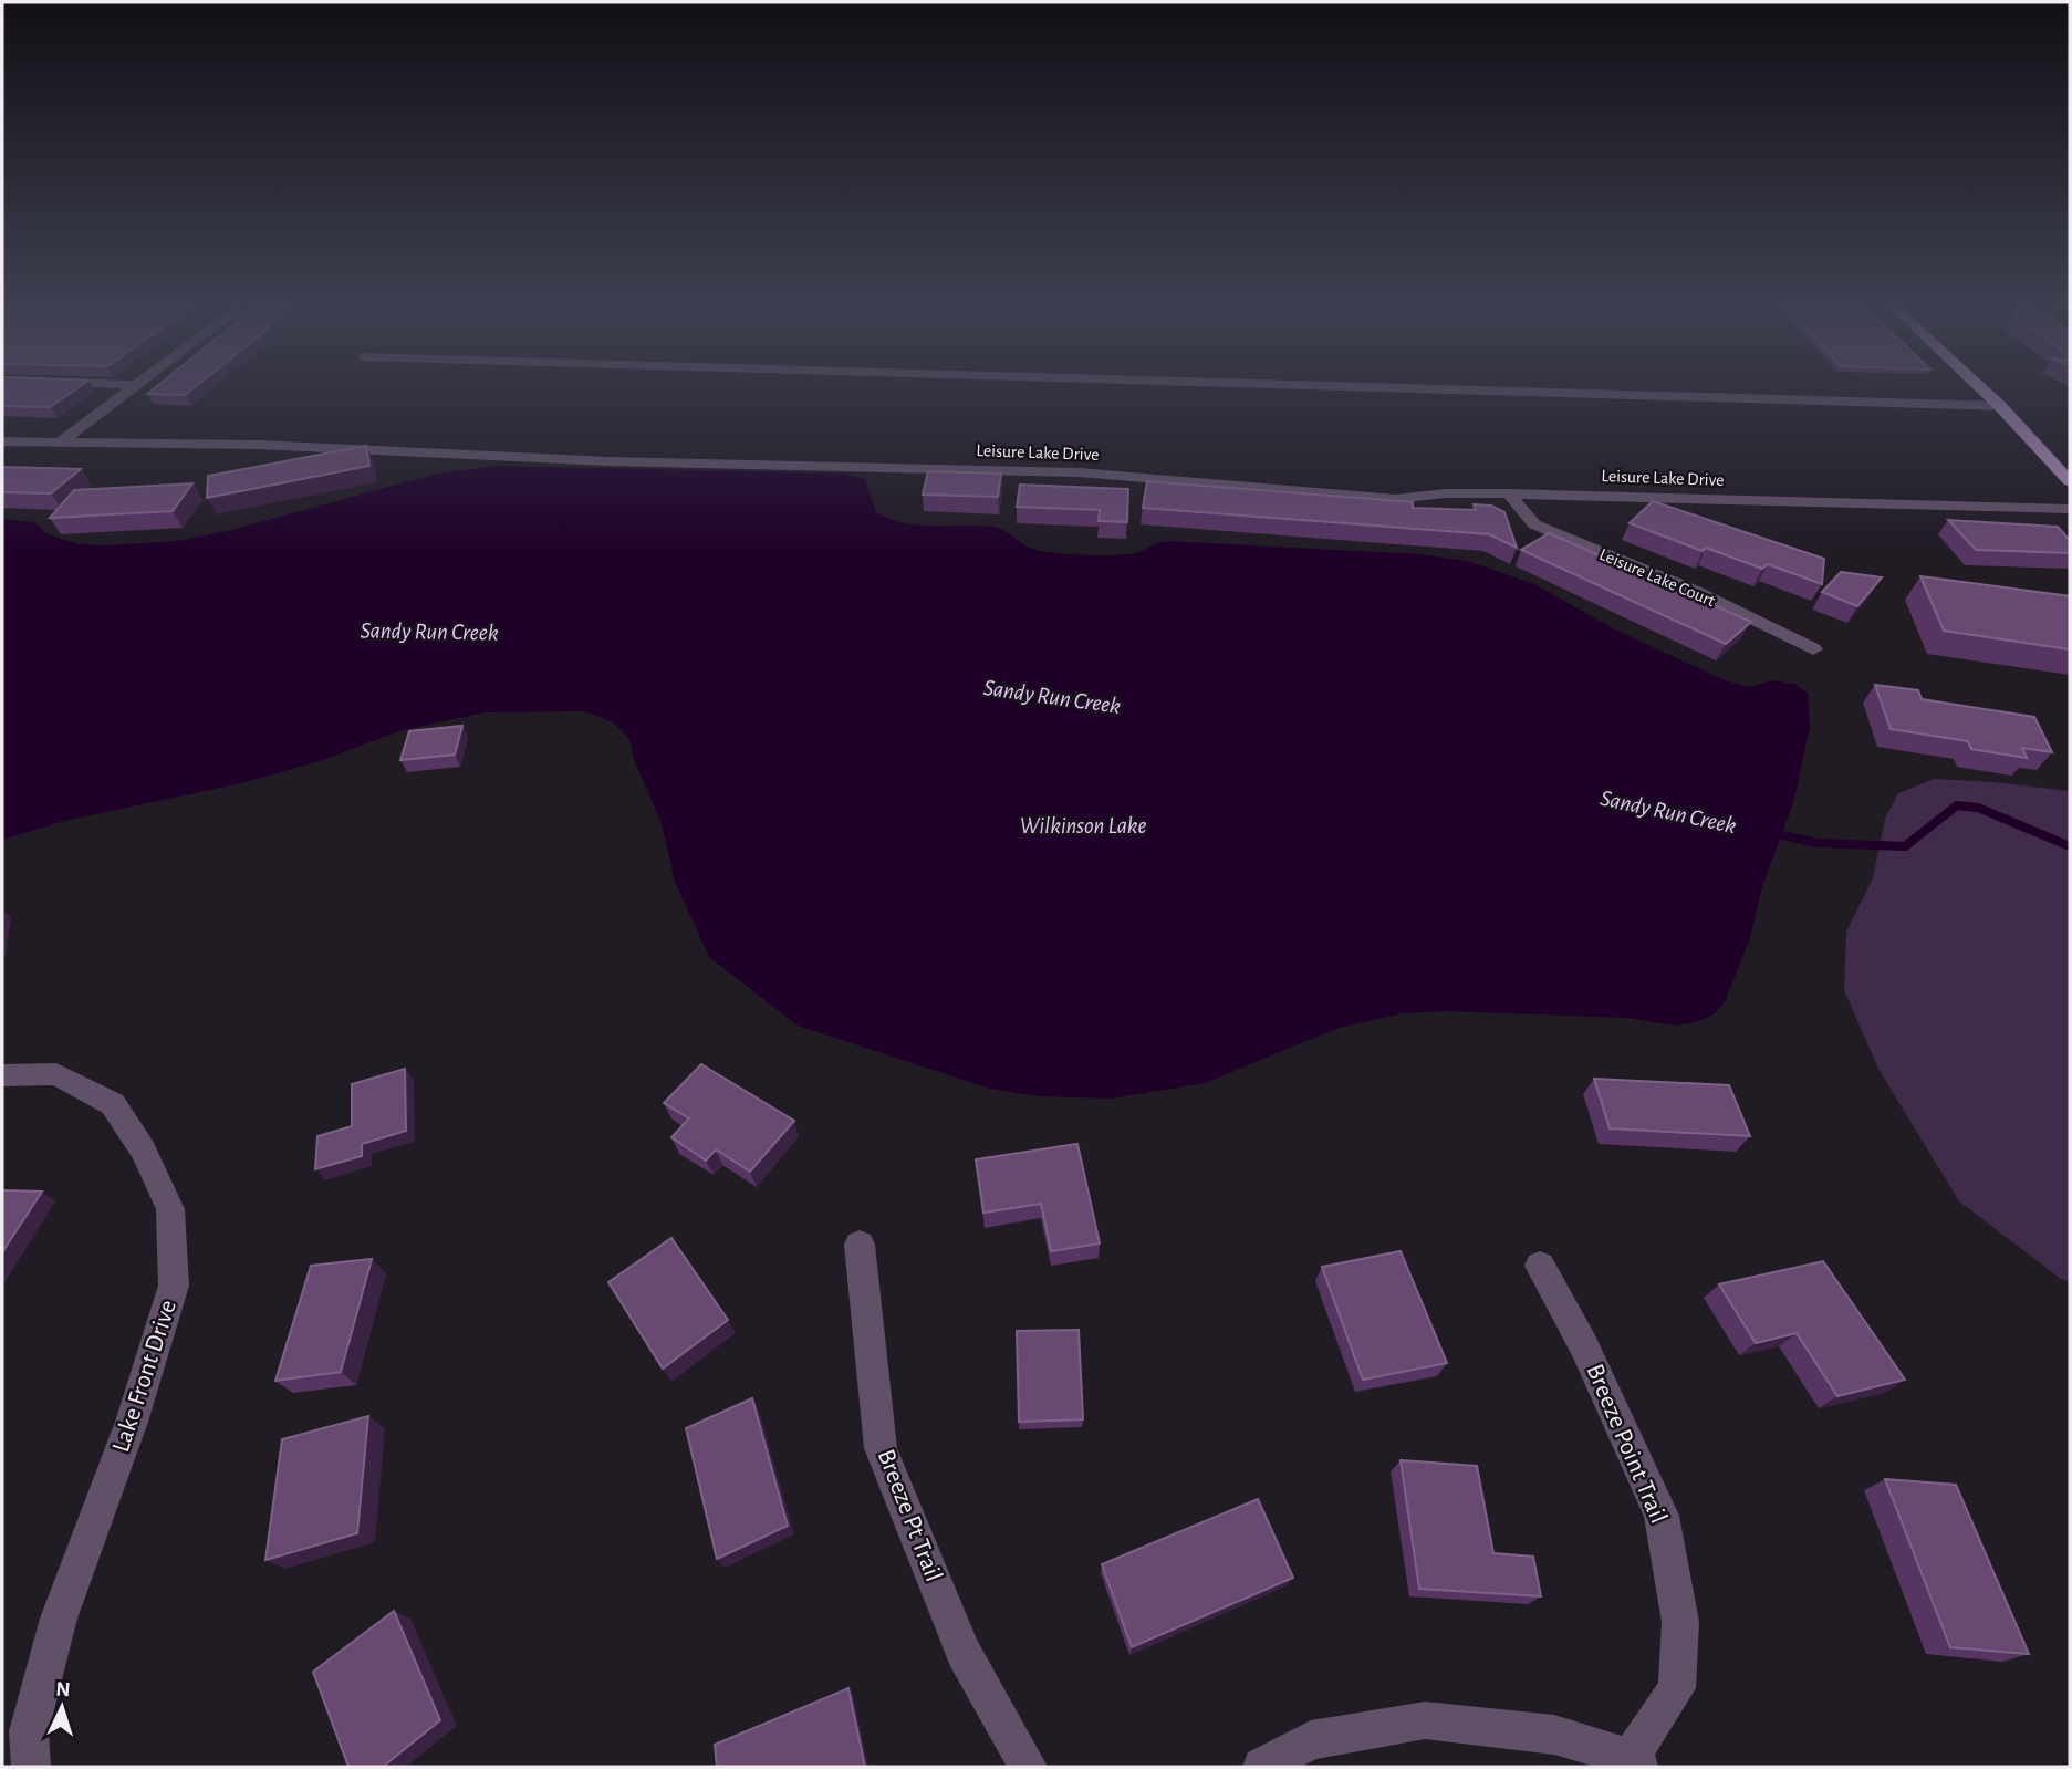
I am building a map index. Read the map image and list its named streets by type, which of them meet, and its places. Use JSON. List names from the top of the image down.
{
  "streets": {
    "street": [
      "Leisure Lake Drive",
      "Leisure Lake Court",
      "Lake Front Drive",
      "Breeze Point Trail",
      "Breeze Pt Trail"
    ]
  },
  "crossings": [
    ["Leisure Lake Drive", "Leisure Lake Court"]
  ],
  "water": ["Sandy Run Creek", "Wilkinson Lake"],
  "north": "top"
}
